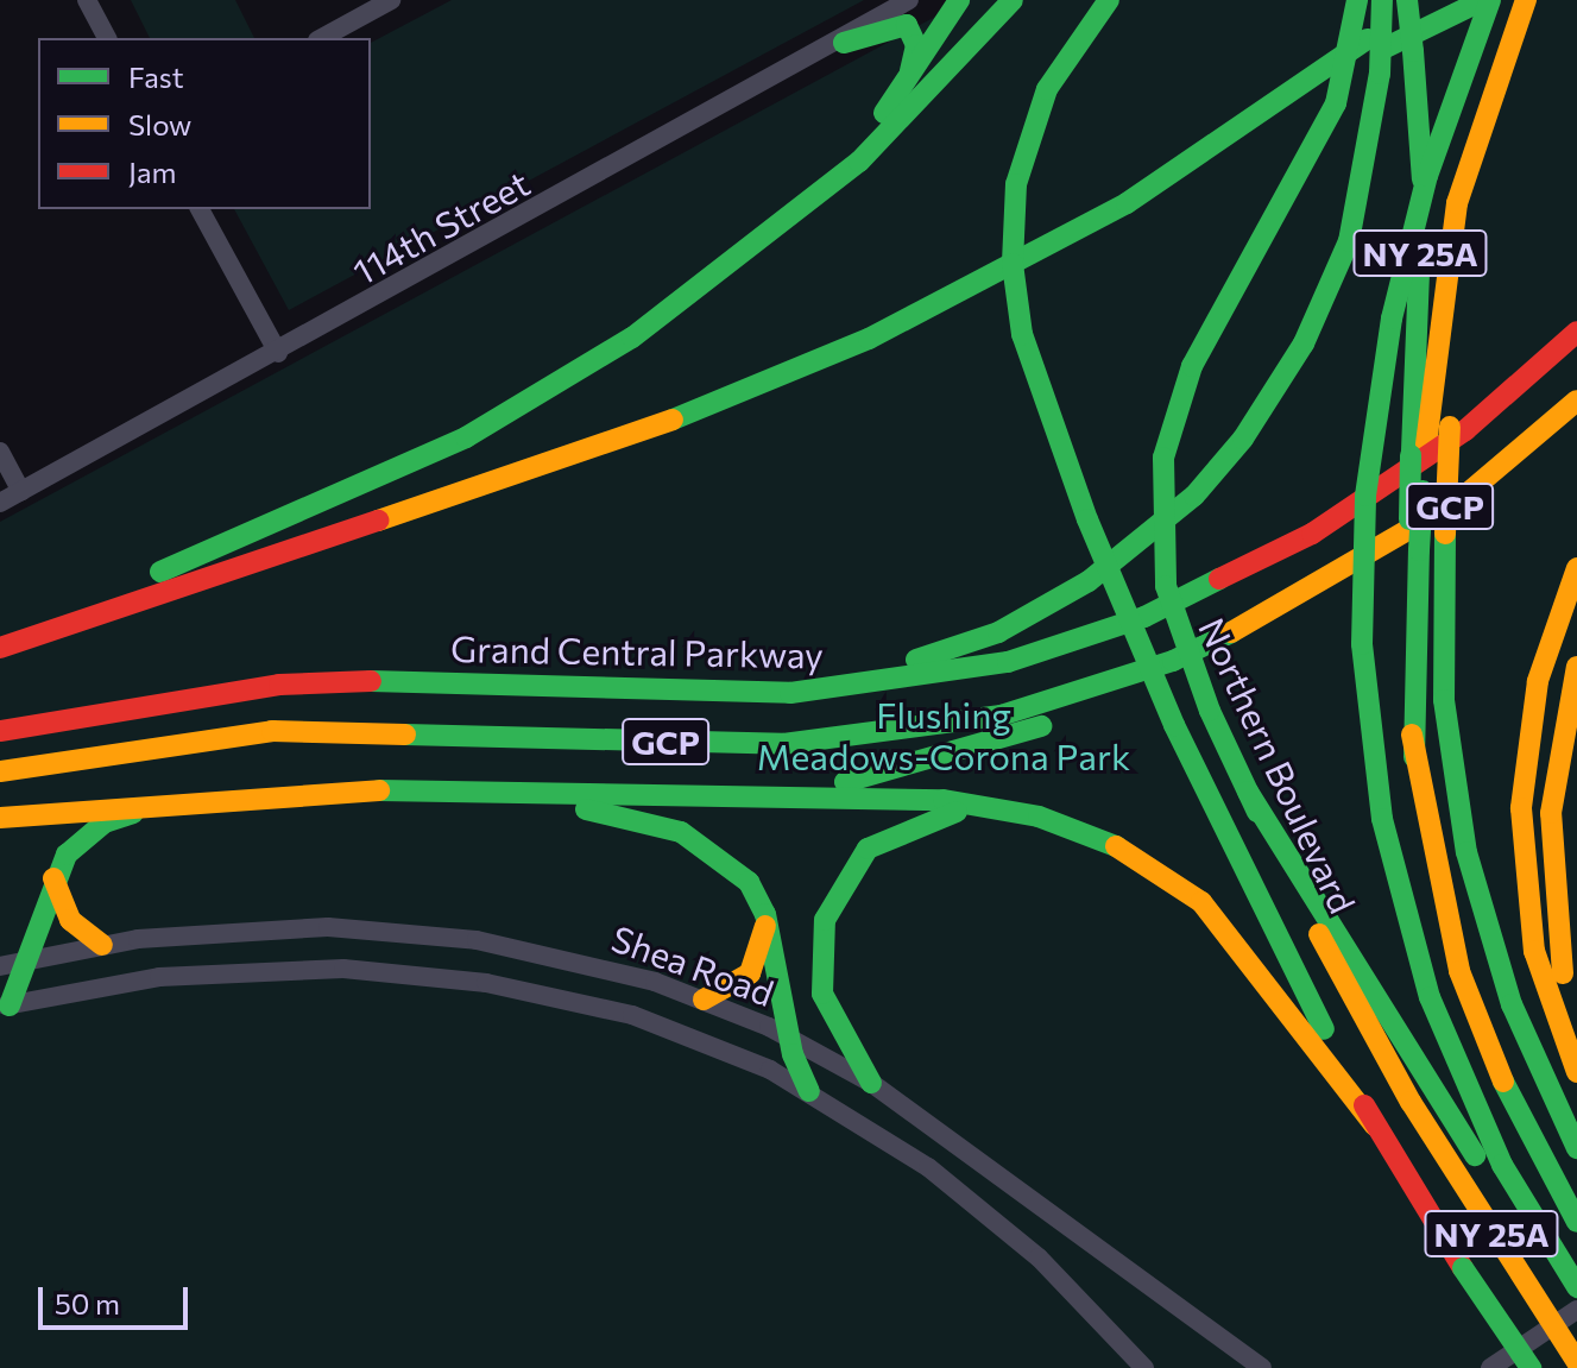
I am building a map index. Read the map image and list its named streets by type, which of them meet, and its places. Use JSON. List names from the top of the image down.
{
  "streets": {
    "main road": [
      "NY 25A",
      "GCP",
      "Grand Central Parkway",
      "Northern Boulevard"
    ],
    "street": ["114th Street", "Shea Road"]
  },
  "parks": ["Flushing Meadows-Corona Park"],
  "legend": ["Fast", "Slow", "Jam"],
  "scale_bar": "50 m"
}
